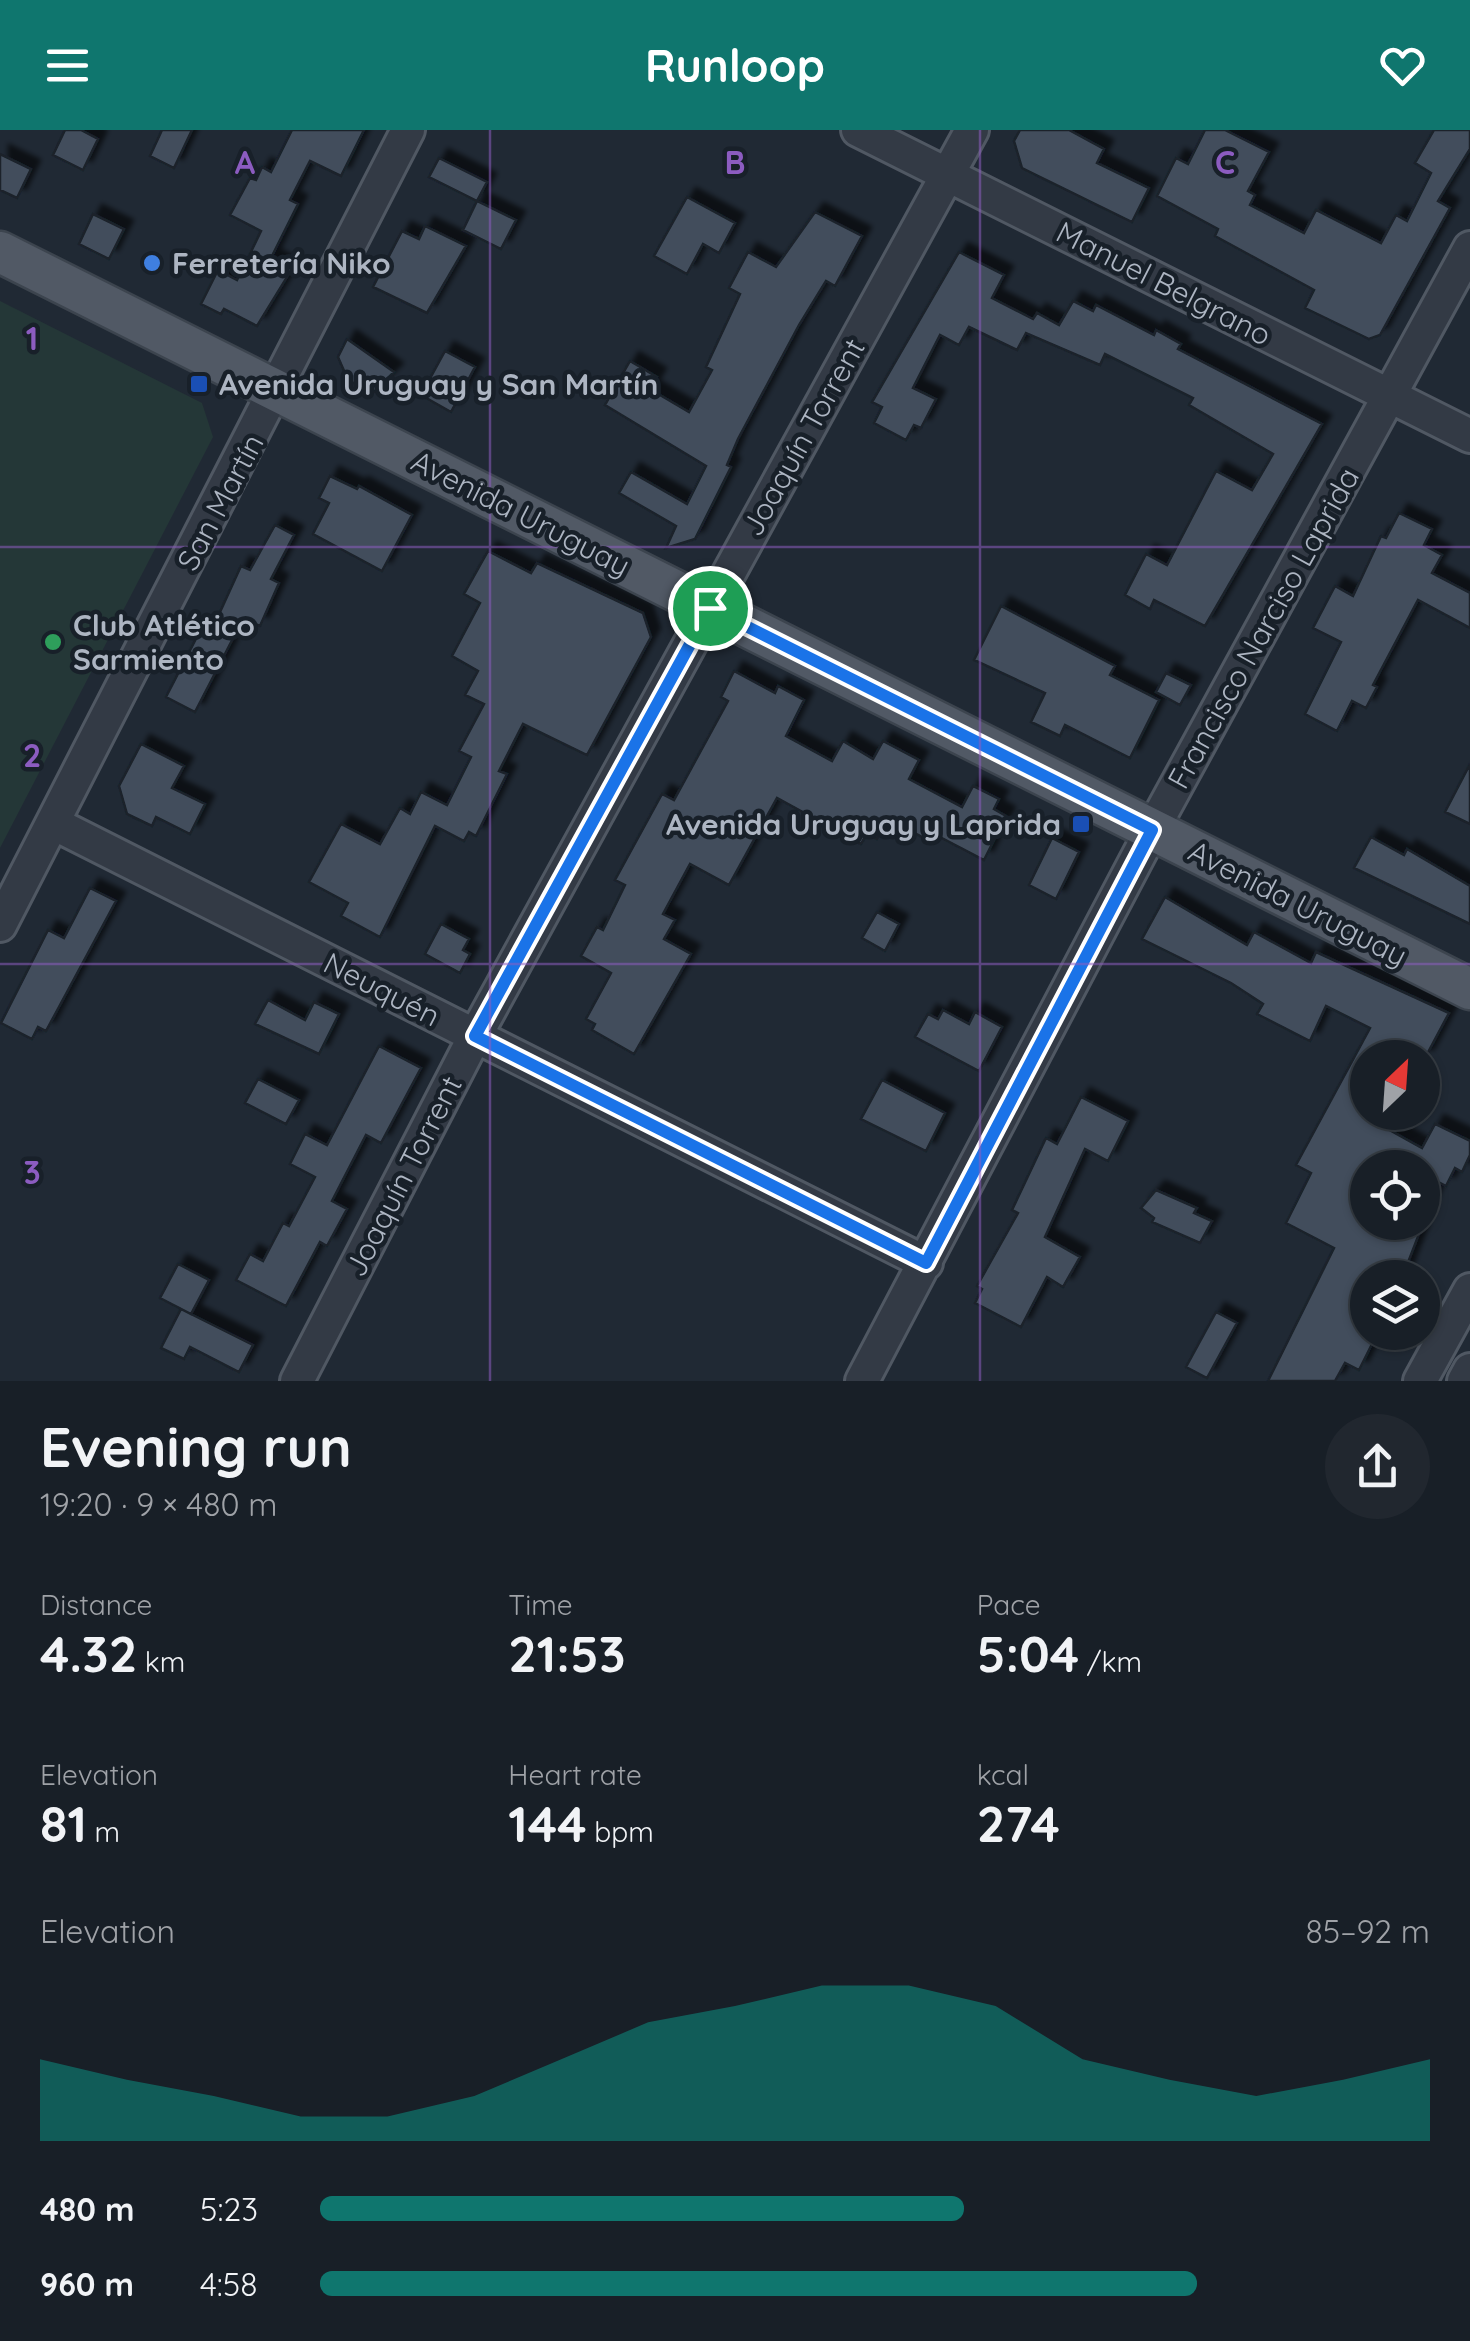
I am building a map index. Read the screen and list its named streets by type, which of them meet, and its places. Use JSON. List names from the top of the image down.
{
  "streets": {
    "main road": ["Avenida Uruguay"],
    "street": [
      "Manuel Belgrano",
      "Joaquín Torrent",
      "San Martín",
      "Francisco Narciso Laprida",
      "Neuquén"
    ]
  },
  "crossings": [
    ["Manuel Belgrano", "Joaquín Torrent"],
    ["Manuel Belgrano", "Francisco Narciso Laprida"],
    ["Joaquín Torrent", "Avenida Uruguay"],
    ["Joaquín Torrent", "Neuquén"],
    ["San Martín", "Avenida Uruguay"],
    ["San Martín", "Neuquén"],
    ["Avenida Uruguay", "Francisco Narciso Laprida"],
    ["Francisco Narciso Laprida", "Neuquén"]
  ],
  "places": {
    "other": ["Ferretería Niko", "Club Atlético Sarmiento"],
    "transit": ["Avenida Uruguay y San Martín", "Avenida Uruguay y Laprida"]
  },
  "north": "top right",
  "page": {
    "header": "Runloop",
    "heading": ["Evening run", "19:20 · 9 × 480 m"],
    "stats": [
      ["Distance", "4.32 km"],
      ["Time", "21:53"],
      ["Pace", "5:04 /km"],
      ["Elevation", "81 m"],
      ["Heart rate", "144 bpm"],
      ["kcal", "274"]
    ],
    "chart": ["Elevation", "85–92 m"],
    "list": [
      {
        "name": "480 m",
        "note": "5:23"
      },
      {
        "name": "960 m",
        "note": "4:58"
      }
    ]
  },
  "grid": {
    "columns": ["A", "B", "C"],
    "rows": ["1", "2", "3"]
  }
}
